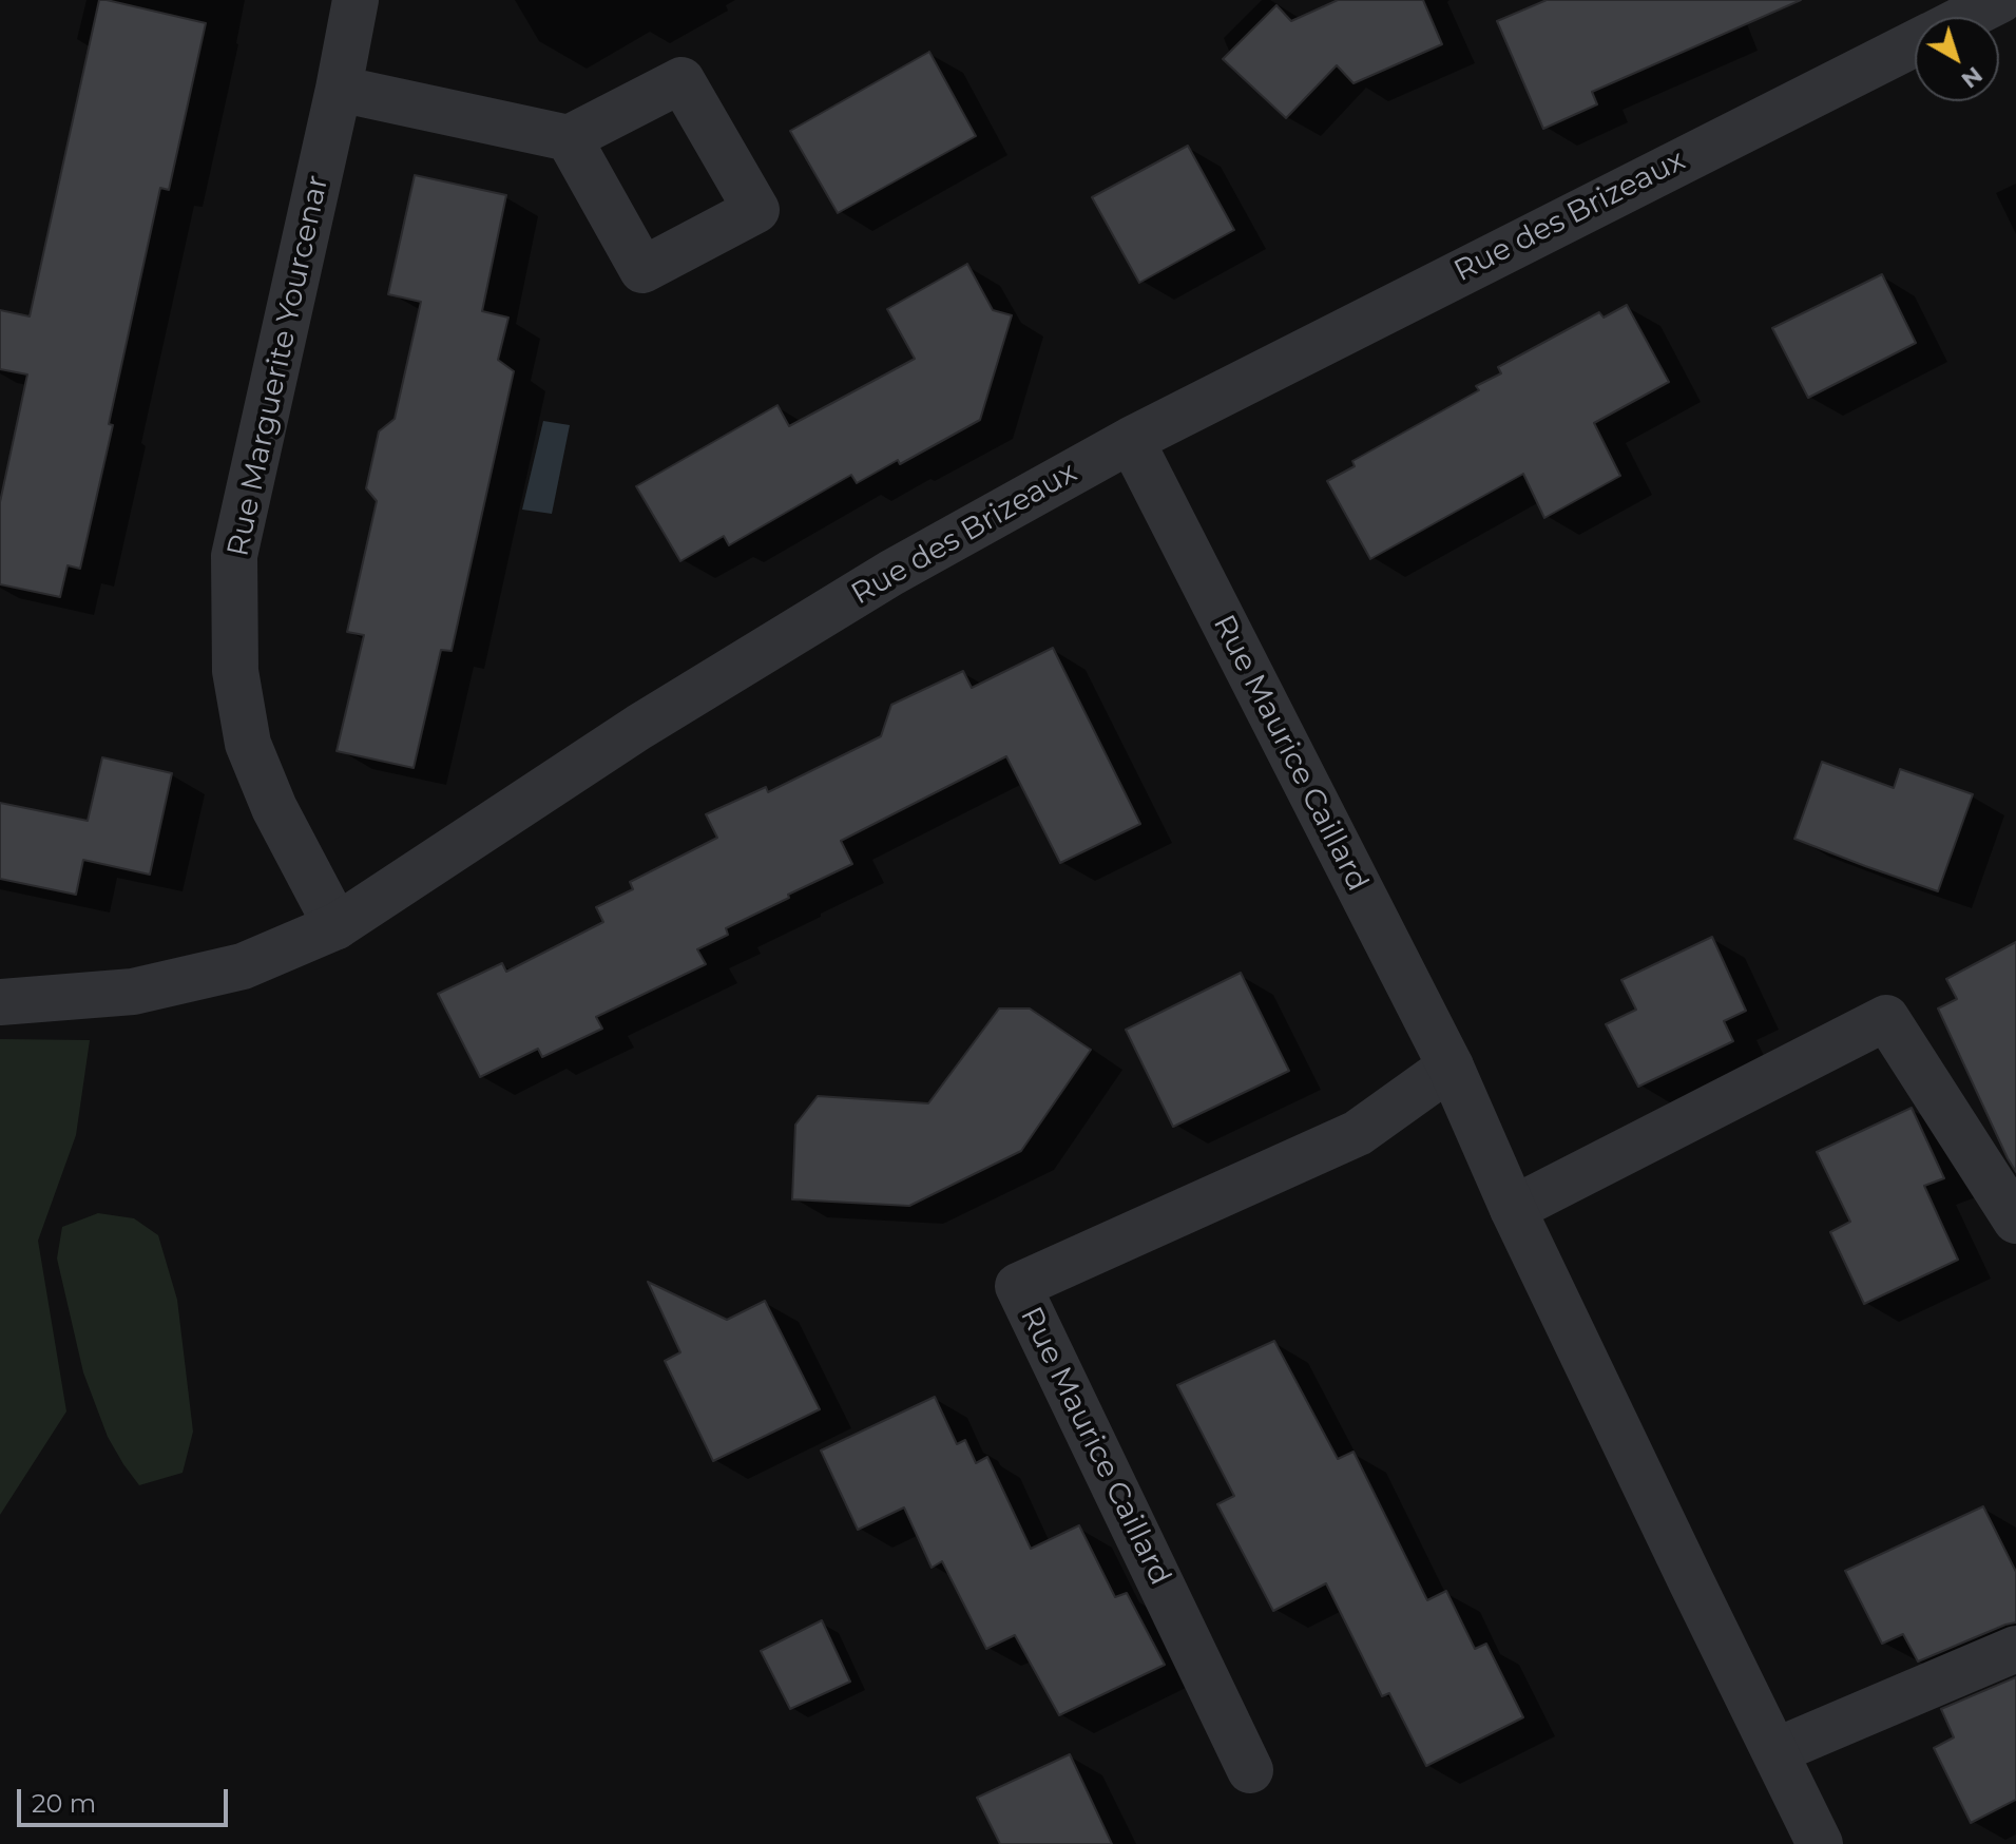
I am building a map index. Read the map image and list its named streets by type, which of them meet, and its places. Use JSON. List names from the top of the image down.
{
  "streets": {
    "street": ["Rue des Brizeaux", "Rue Marguerite Yourcenar", "Rue Maurice Caillard"]
  },
  "crossings": [
    ["Rue des Brizeaux", "Rue Marguerite Yourcenar"],
    ["Rue des Brizeaux", "Rue Maurice Caillard"]
  ],
  "scale_bar": "20 m",
  "north": "bottom right"
}
